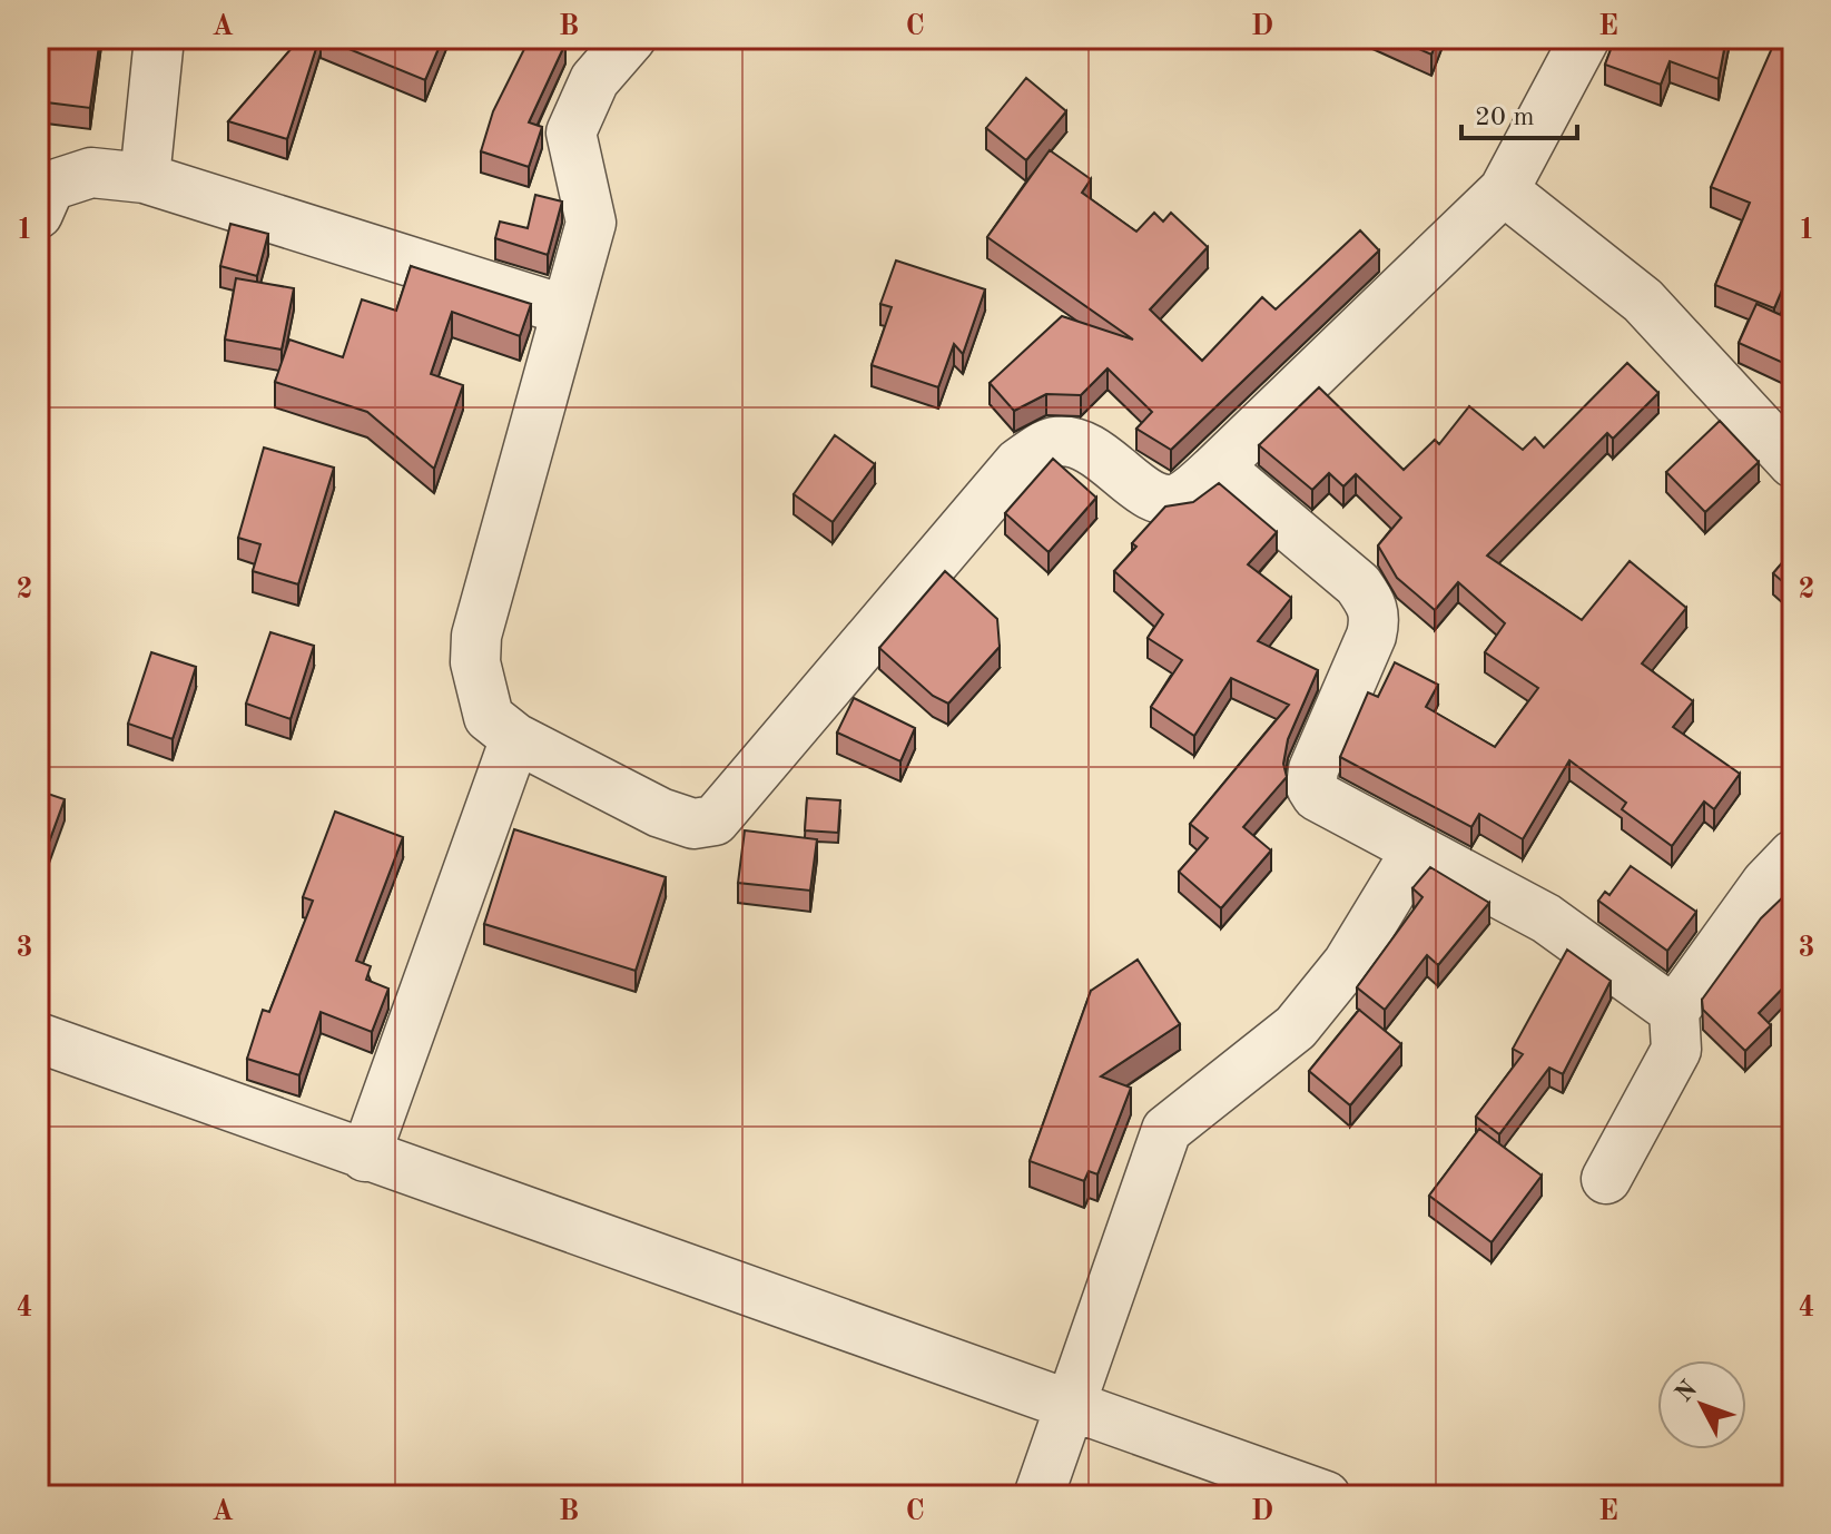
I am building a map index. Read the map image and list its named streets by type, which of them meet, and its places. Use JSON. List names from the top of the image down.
{
  "scale_bar": "20 m",
  "north": "top left",
  "grid": {
    "columns": [
      "A",
      "B",
      "C",
      "D",
      "E"
    ],
    "rows": [
      "1",
      "2",
      "3",
      "4"
    ]
  }
}
